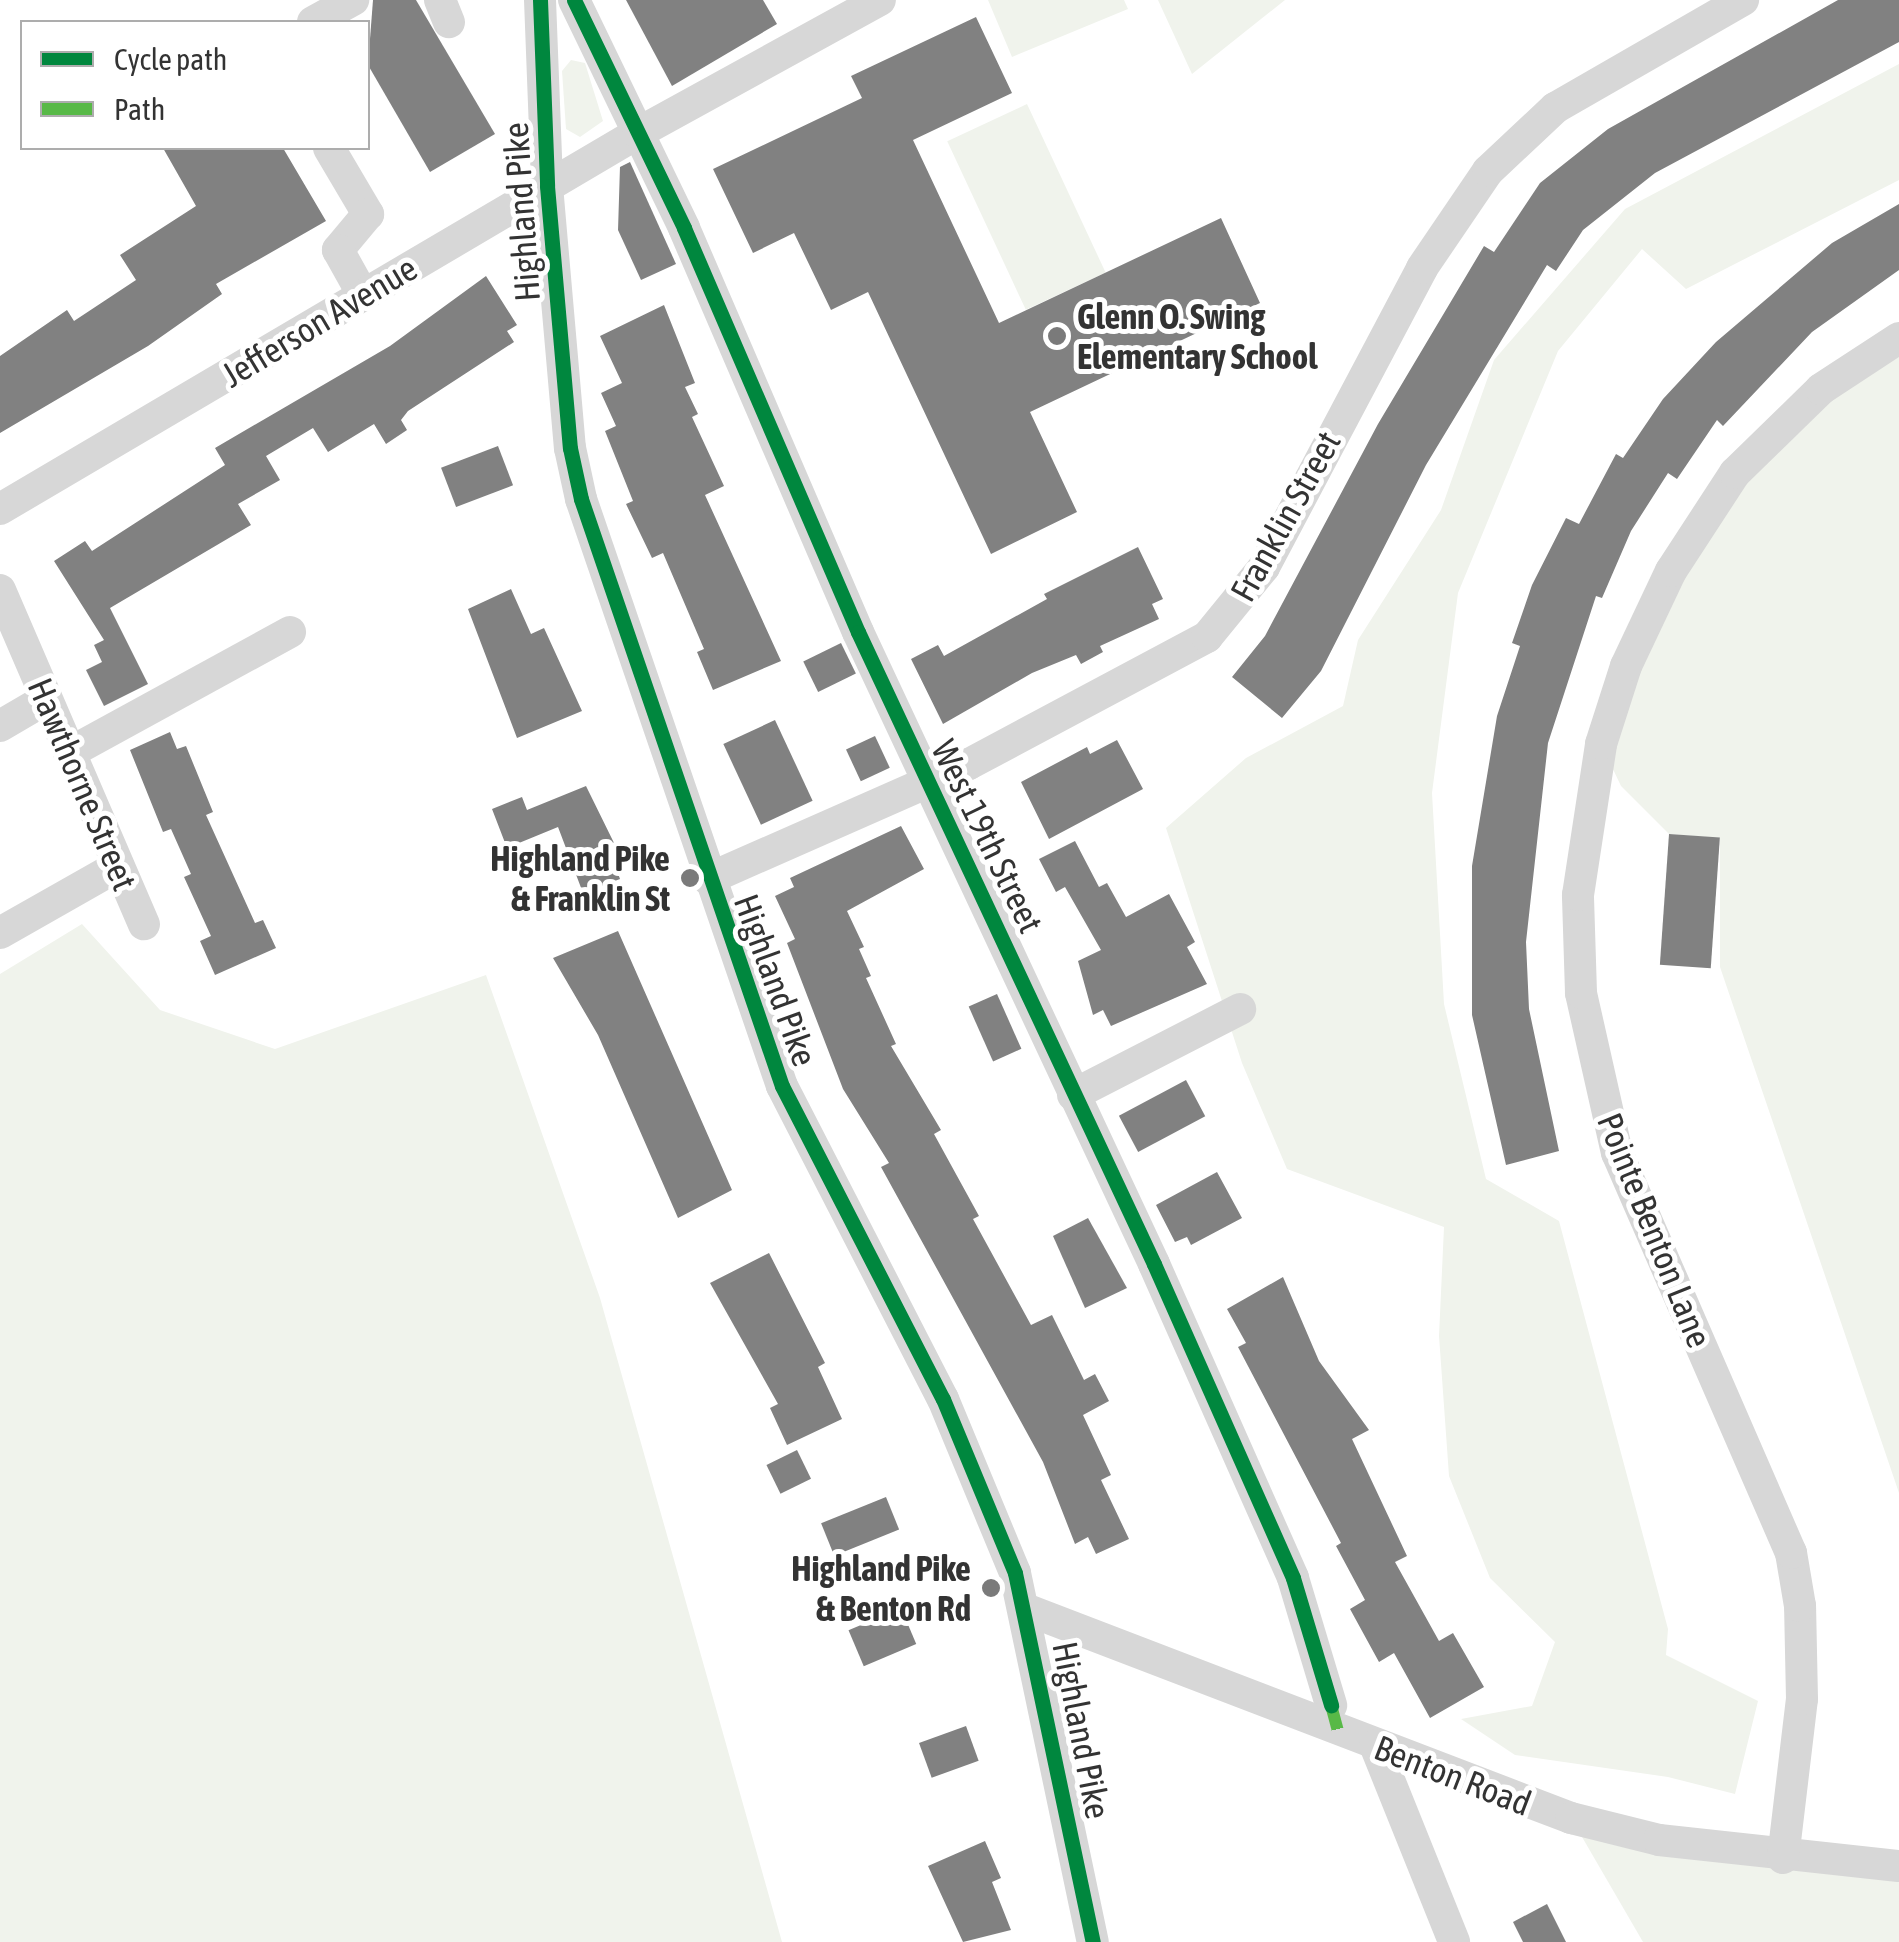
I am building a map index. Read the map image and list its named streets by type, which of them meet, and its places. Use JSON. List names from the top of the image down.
{
  "streets": {
    "street": [
      "Highland Pike",
      "Jefferson Avenue",
      "Franklin Street",
      "Hawthorne Street",
      "West 19th Street",
      "Pointe Benton Lane",
      "Benton Road"
    ]
  },
  "crossings": [
    ["Highland Pike", "Jefferson Avenue"],
    ["Highland Pike", "Franklin Street"],
    ["Highland Pike", "Benton Road"],
    ["Jefferson Avenue", "West 19th Street"],
    ["Franklin Street", "West 19th Street"],
    ["Pointe Benton Lane", "Benton Road"]
  ],
  "places": ["Glenn O. Swing Elementary School", "Highland Pike & Franklin St", "Highland Pike & Benton Rd"],
  "legend": ["Cycle path", "Path"]
}
